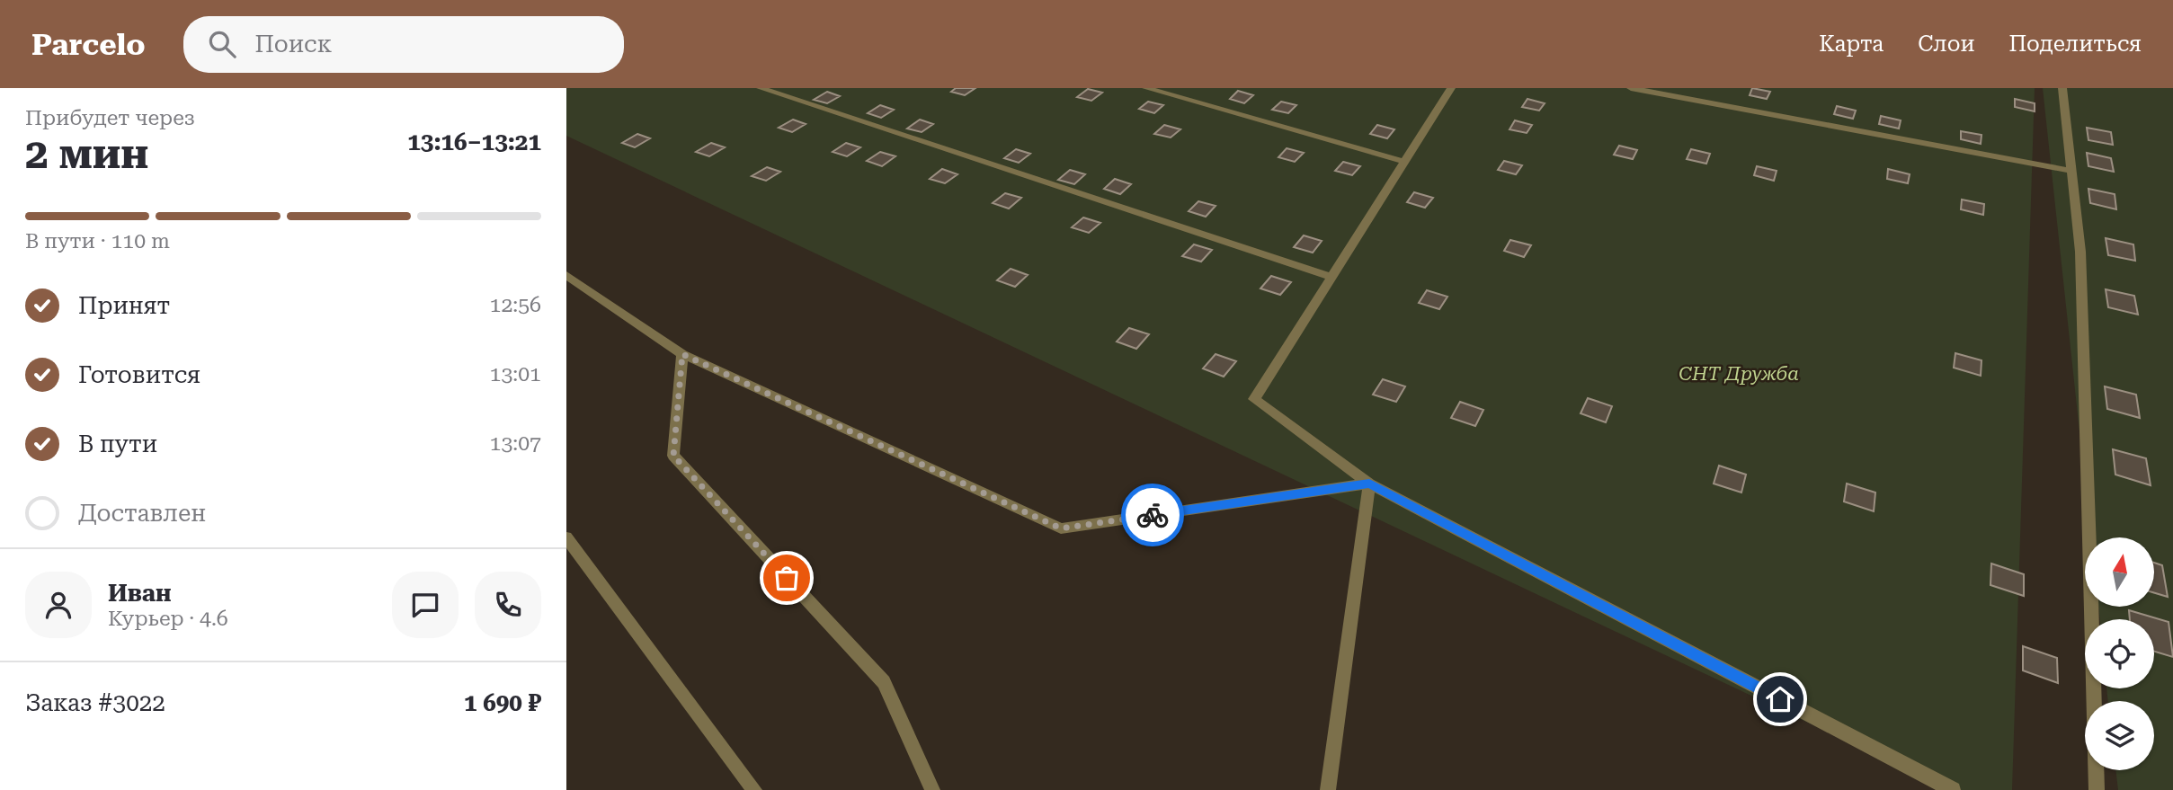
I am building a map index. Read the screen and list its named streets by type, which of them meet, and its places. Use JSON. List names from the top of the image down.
{
  "parks": ["СНТ Дружба"],
  "north": "top",
  "page": {
    "header": "Parcelo",
    "search": "Поиск",
    "nav": ["Карта", "Слои", "Поделиться"],
    "heading": ["2 мин", "Прибудет через", "13:16–13:21"],
    "panel": [
      "Иван",
      "Курьер · 4.6",
      "Заказ #3022",
      "1 690 ₽"
    ],
    "bar": "В пути · 110 m",
    "list": [
      ["Принят", "12:56"],
      ["Готовится", "13:01"],
      ["В пути", "13:07"],
      "Доставлен"
    ]
  }
}
